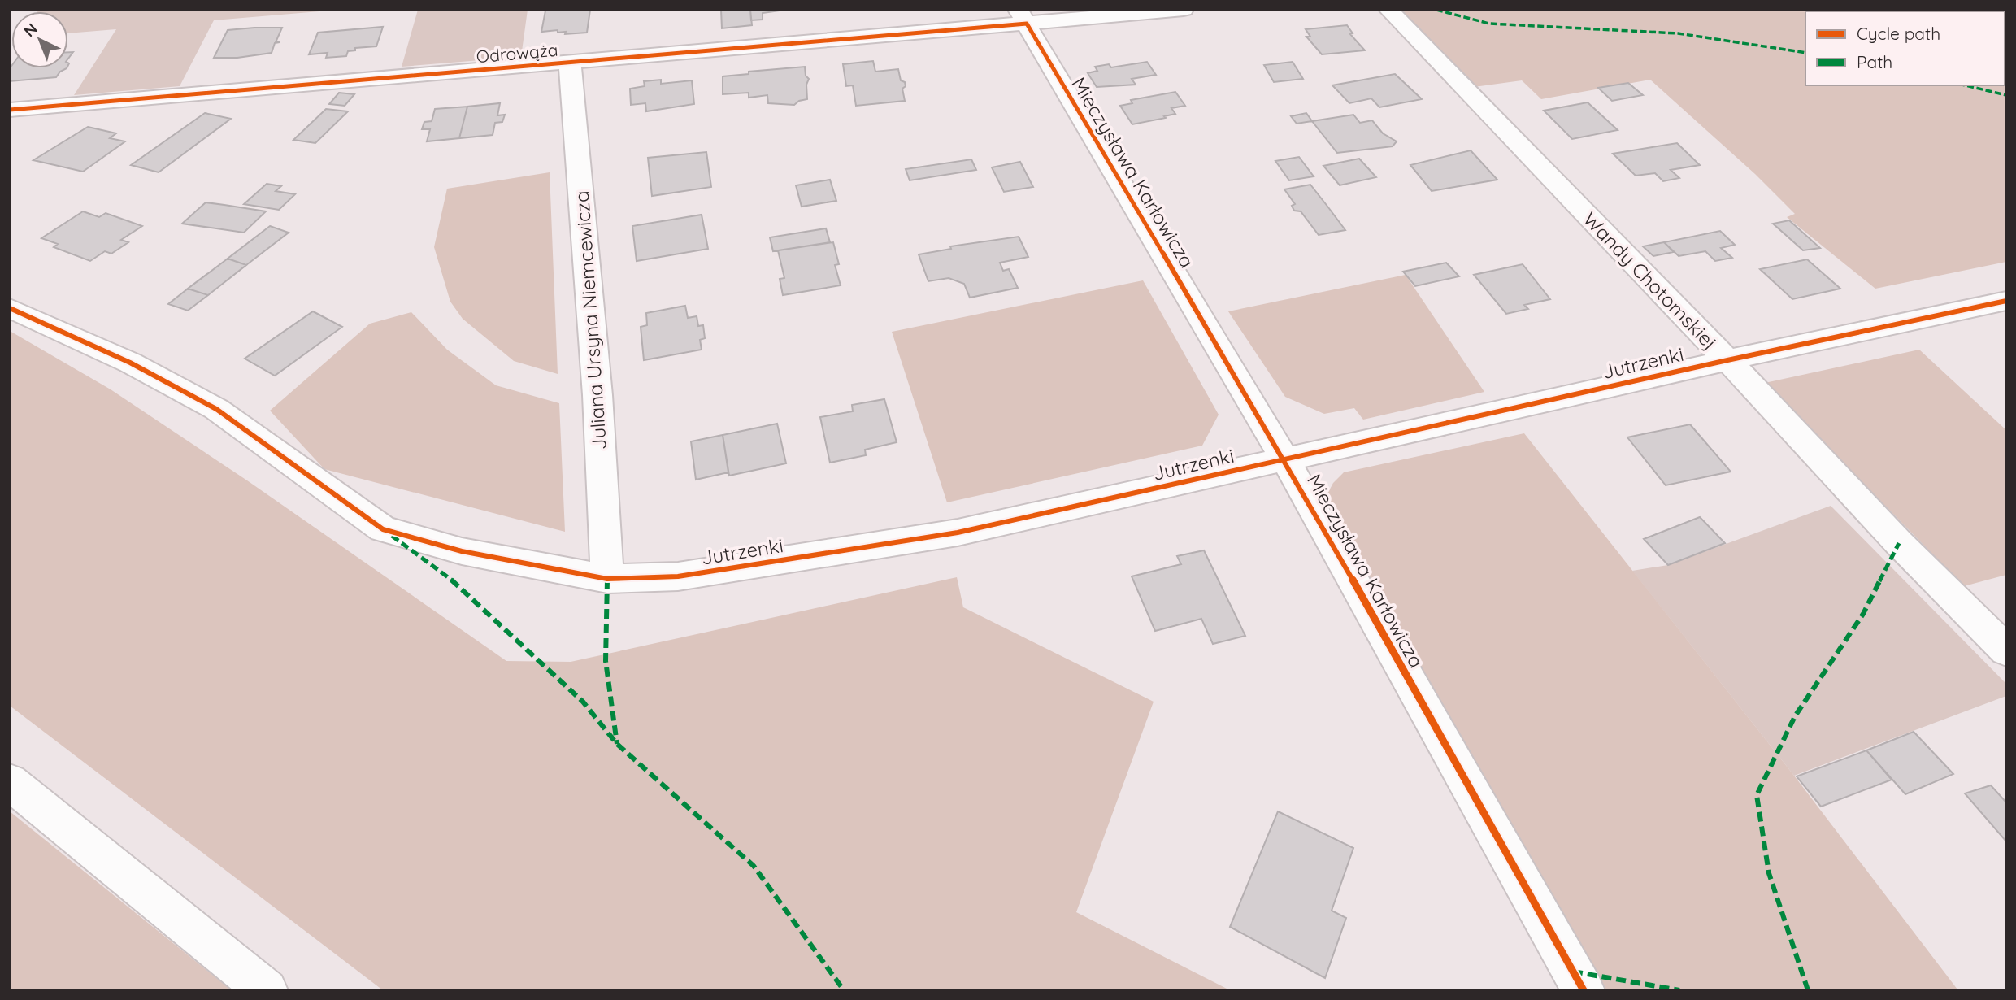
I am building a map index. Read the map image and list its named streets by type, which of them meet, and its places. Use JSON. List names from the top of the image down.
{
  "streets": {
    "street": [
      "Odrowąża",
      "Mieczysława Karłowicza",
      "Wandy Chotomskiej",
      "Juliana Ursyna Niemcewicza",
      "Jutrzenki"
    ]
  },
  "crossings": [
    ["Odrowąża", "Mieczysława Karłowicza"],
    ["Odrowąża", "Juliana Ursyna Niemcewicza"],
    ["Mieczysława Karłowicza", "Jutrzenki"],
    ["Wandy Chotomskiej", "Jutrzenki"],
    ["Juliana Ursyna Niemcewicza", "Jutrzenki"]
  ],
  "legend": ["Cycle path", "Path"],
  "north": "top left"
}
